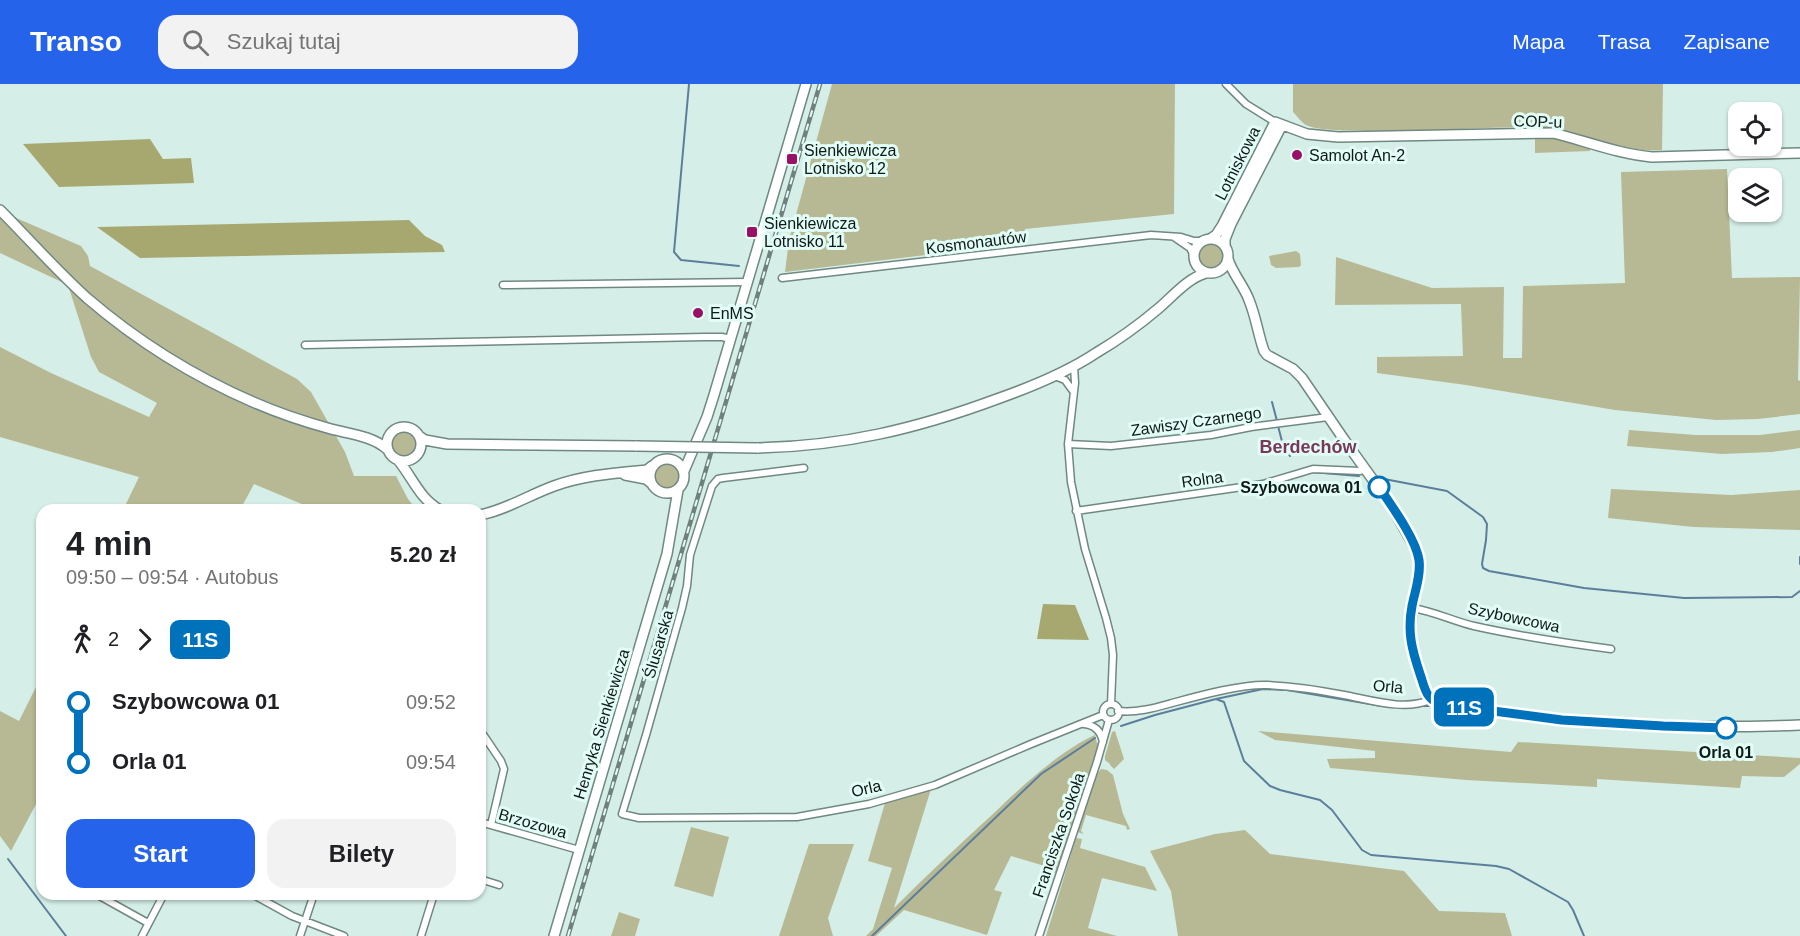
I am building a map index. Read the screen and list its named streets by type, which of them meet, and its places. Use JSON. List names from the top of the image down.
{
  "streets": {
    "main road": [
      "COP-u",
      "Lotniskowa",
      "Orla",
      "Henryka Sienkiewicza"
    ],
    "street": [
      "Kosmonautów",
      "Zawiszy Czarnego",
      "Rolna",
      "Szybowcowa",
      "Ślusarska",
      "Brzozowa",
      "Franciszka Sokoła"
    ]
  },
  "crossings": [
    ["COP-u", "Lotniskowa"],
    ["Lotniskowa", "Kosmonautów"],
    ["Ślusarska", "Orla"],
    ["Orla", "Franciszka Sokoła"],
    ["Henryka Sienkiewicza", "Brzozowa"]
  ],
  "districts": ["Berdechów"],
  "places": {
    "other": [
      "Samolot An-2",
      "EnMS",
      "Szybowcowa 01",
      "Orla 01"
    ],
    "transit": ["Sienkiewicza Lotnisko 12", "Sienkiewicza Lotnisko 11"]
  },
  "lines": ["bus line 11S"],
  "page": {
    "header": "Transo",
    "search": "Szukaj tutaj",
    "nav": ["Mapa", "Trasa", "Zapisane"],
    "on_map": "11S",
    "heading": ["4 min", "09:50 – 09:54 · Autobus", "5.20 zł"],
    "legs": ["2", "11S"],
    "list": [
      {
        "name": "Szybowcowa 01",
        "value": "09:52"
      },
      {
        "name": "Orla 01",
        "value": "09:54"
      }
    ],
    "buttons": ["Start", "Bilety"]
  }
}
